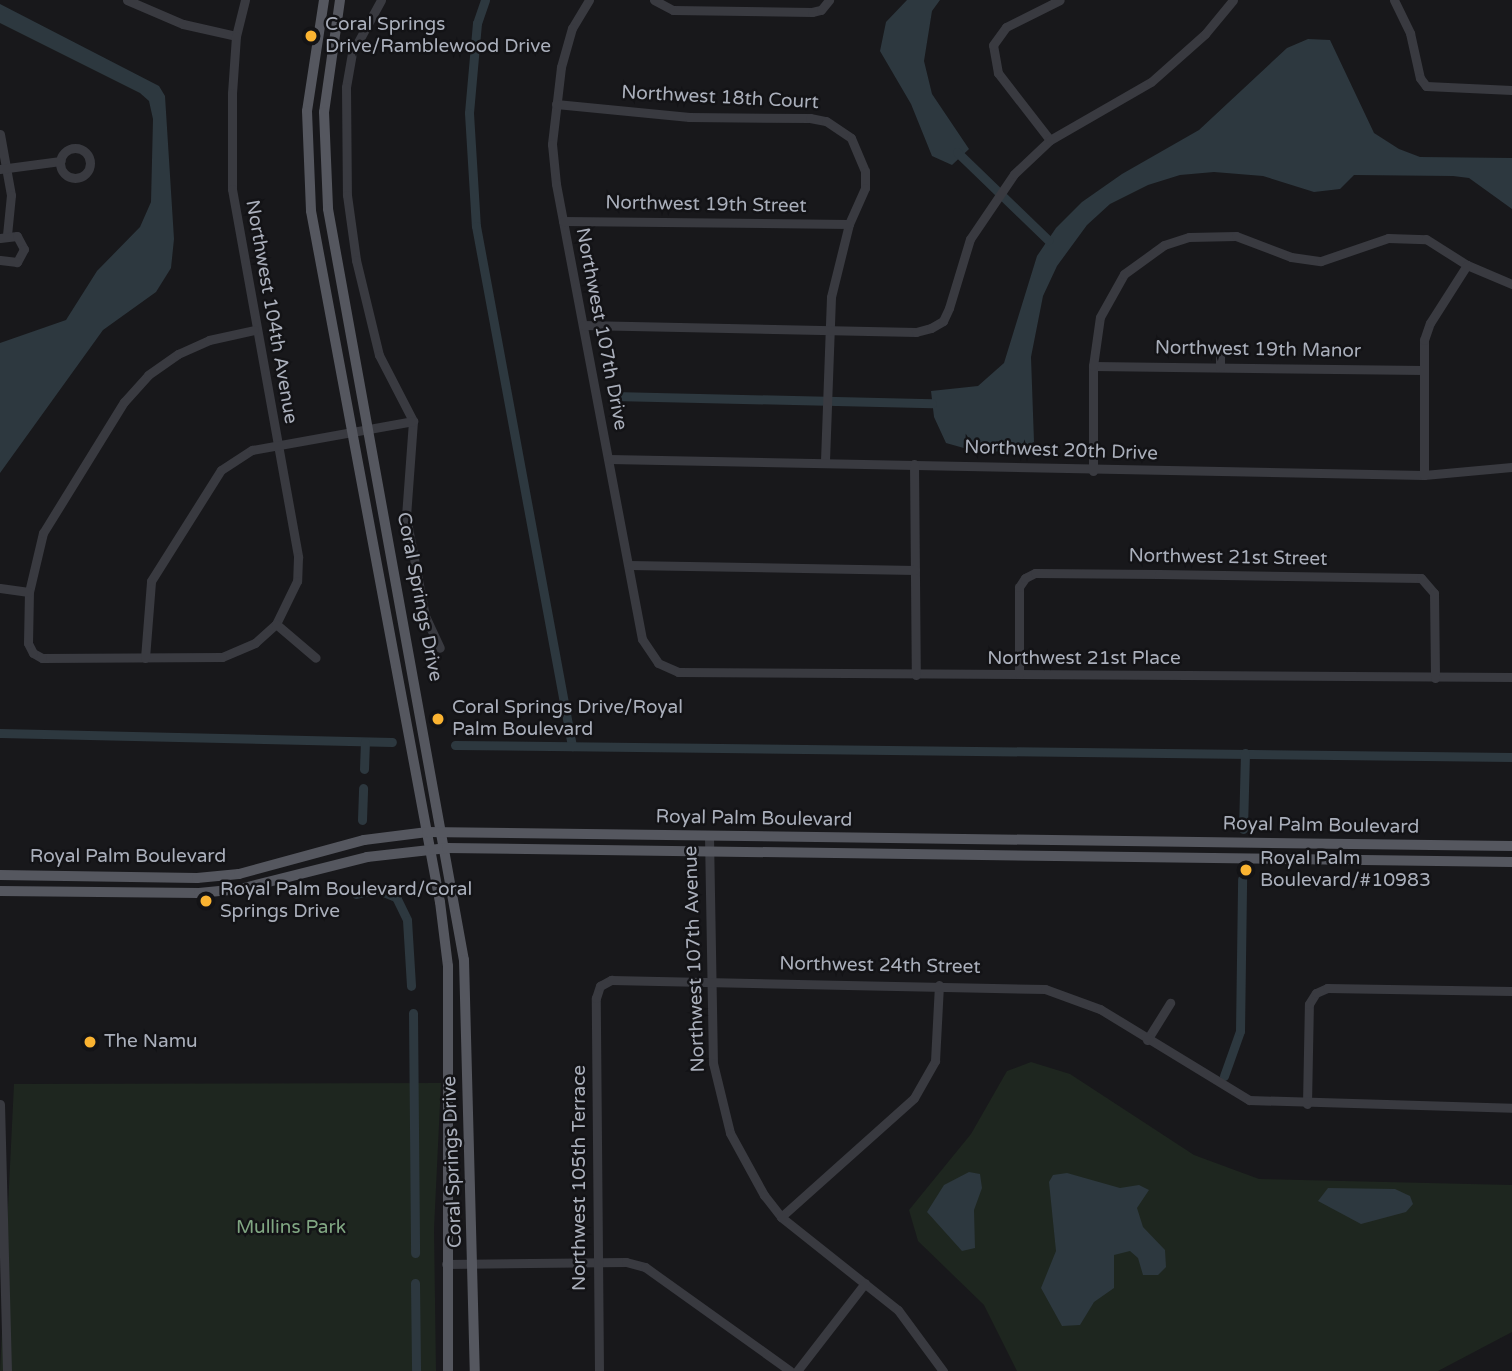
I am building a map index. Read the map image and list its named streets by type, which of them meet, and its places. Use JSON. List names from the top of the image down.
{
  "streets": {
    "main road": ["Coral Springs Drive", "Royal Palm Boulevard"],
    "street": [
      "Northwest 18th Court",
      "Northwest 19th Street",
      "Northwest 104th Avenue",
      "Northwest 107th Drive",
      "Northwest 19th Manor",
      "Northwest 20th Drive",
      "Northwest 21st Street",
      "Northwest 21st Place",
      "Northwest 107th Avenue",
      "Northwest 24th Street",
      "Northwest 105th Terrace"
    ]
  },
  "crossings": [
    ["Northwest 18th Court", "Northwest 19th Street"],
    ["Northwest 18th Court", "Northwest 107th Drive"],
    ["Northwest 19th Street", "Northwest 107th Drive"],
    ["Northwest 107th Drive", "Northwest 20th Drive"],
    ["Northwest 107th Drive", "Northwest 21st Place"],
    ["Northwest 21st Street", "Northwest 21st Place"],
    ["Coral Springs Drive", "Royal Palm Boulevard"],
    ["Royal Palm Boulevard", "Northwest 107th Avenue"],
    ["Northwest 107th Avenue", "Northwest 24th Street"],
    ["Northwest 24th Street", "Northwest 105th Terrace"]
  ],
  "parks": ["Mullins Park"],
  "places": [
    "Coral Springs Drive/Ramblewood Drive",
    "Coral Springs Drive/Royal Palm Boulevard",
    "Royal Palm Boulevard/#10983",
    "Royal Palm Boulevard/Coral Springs Drive",
    "The Namu"
  ]
}
